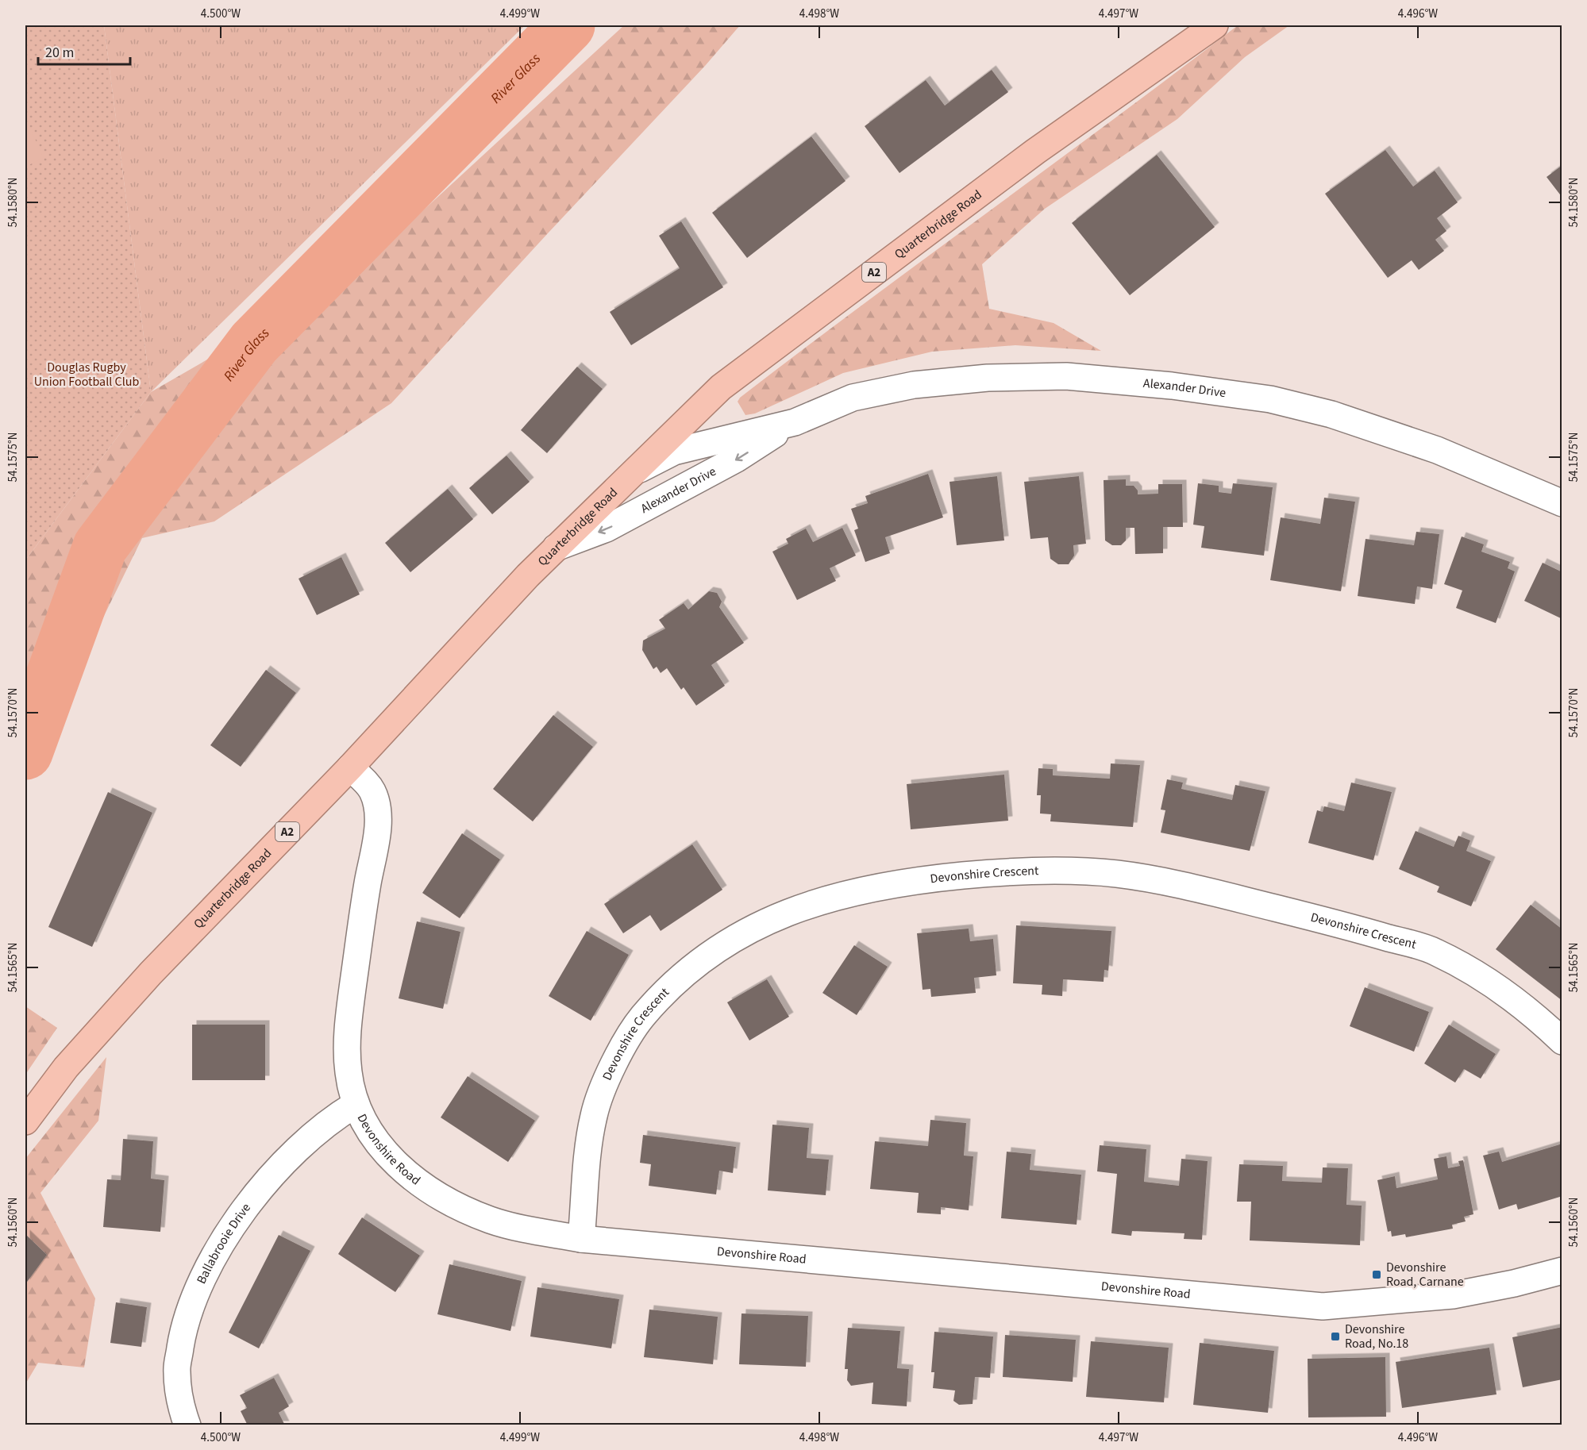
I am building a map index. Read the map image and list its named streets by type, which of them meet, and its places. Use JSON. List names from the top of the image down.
{
  "streets": {
    "highway": ["Quarterbridge Road", "A2"],
    "street": [
      "Alexander Drive",
      "Devonshire Crescent",
      "Devonshire Road",
      "Ballabrooie Drive"
    ]
  },
  "crossings": [
    ["Quarterbridge Road", "Alexander Drive"],
    ["Quarterbridge Road", "Devonshire Road"],
    ["Devonshire Crescent", "Devonshire Road"],
    ["Devonshire Road", "Ballabrooie Drive"]
  ],
  "water": ["River Glass"],
  "parks": ["Douglas Rugby Union Football Club"],
  "places": {
    "transit": ["Devonshire Road, Carnane", "Devonshire Road, No.18"]
  },
  "scale_bar": "20 m",
  "coordinates": [
    "4.500°W",
    "4.499°W",
    "4.498°W",
    "4.497°W",
    "4.496°W",
    "54.1580°N",
    "54.1575°N",
    "54.1570°N",
    "54.1565°N",
    "54.1560°N"
  ]
}
